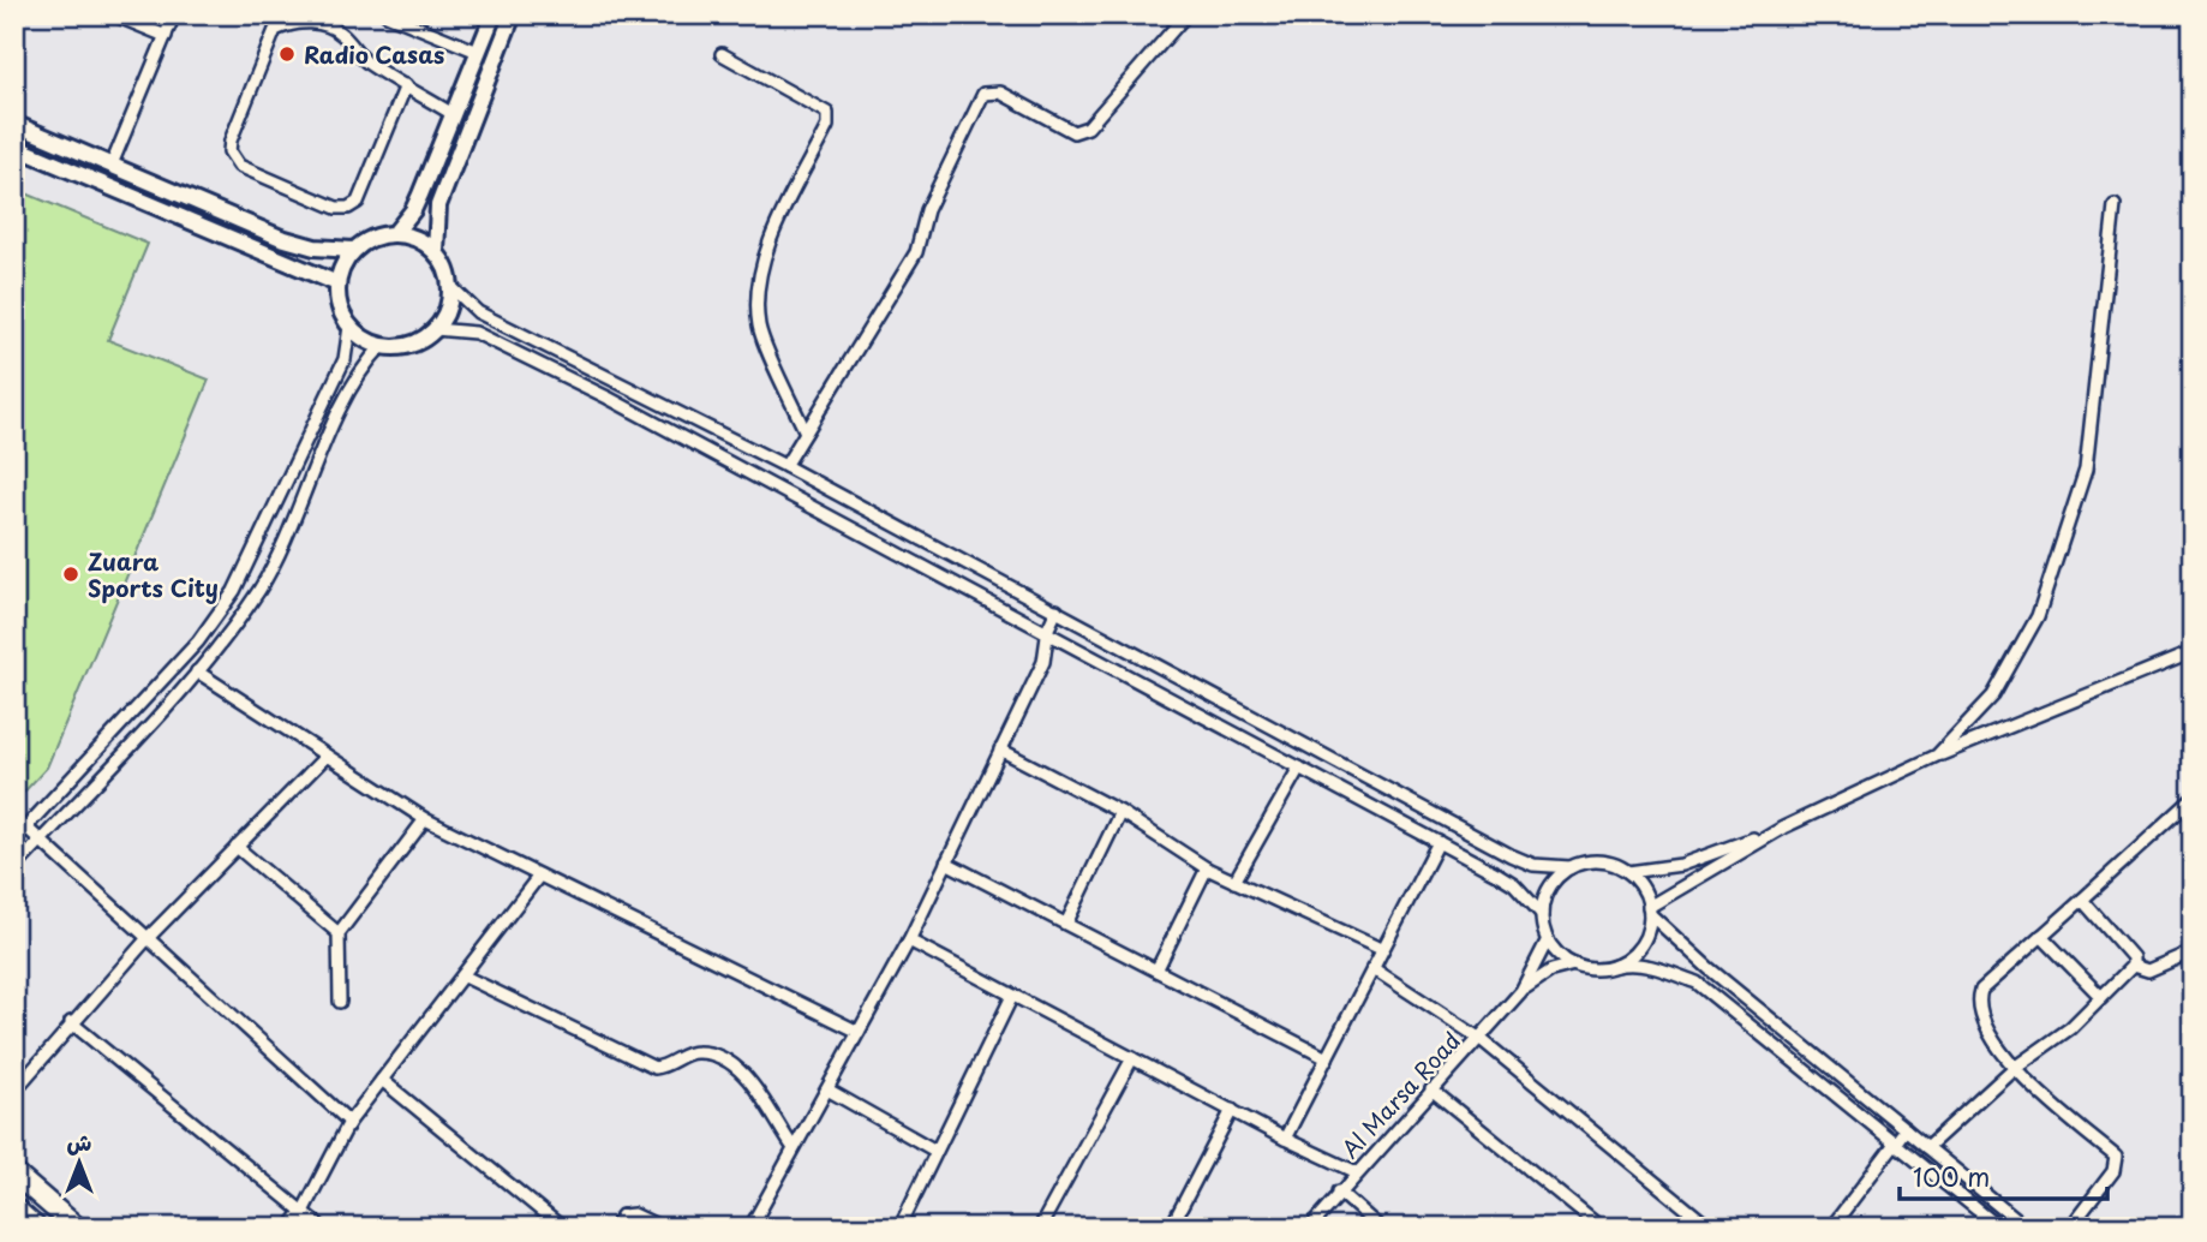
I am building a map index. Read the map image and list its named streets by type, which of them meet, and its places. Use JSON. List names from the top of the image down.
{
  "streets": {
    "street": ["Al Marsa Road"]
  },
  "places": ["Radio Casas", "Zuara Sports City"],
  "scale_bar": "100 m",
  "north": "top"
}
